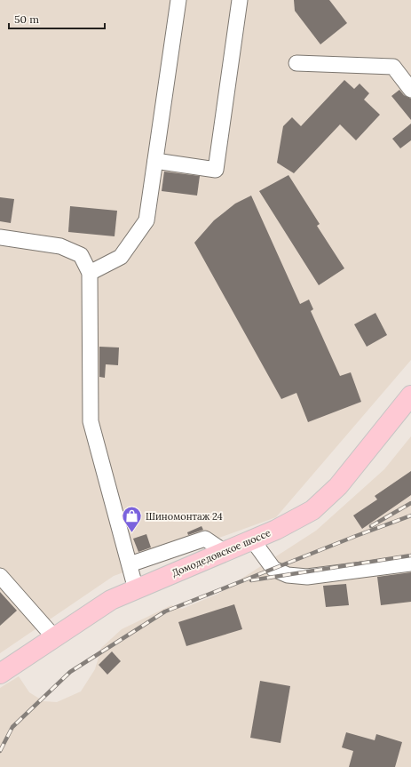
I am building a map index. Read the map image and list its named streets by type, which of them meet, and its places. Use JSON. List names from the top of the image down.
{
  "streets": {
    "main road": ["Домодедовское шоссе"]
  },
  "places": {
    "shop": ["Шиномонтаж 24"]
  },
  "scale_bar": "50 m"
}
